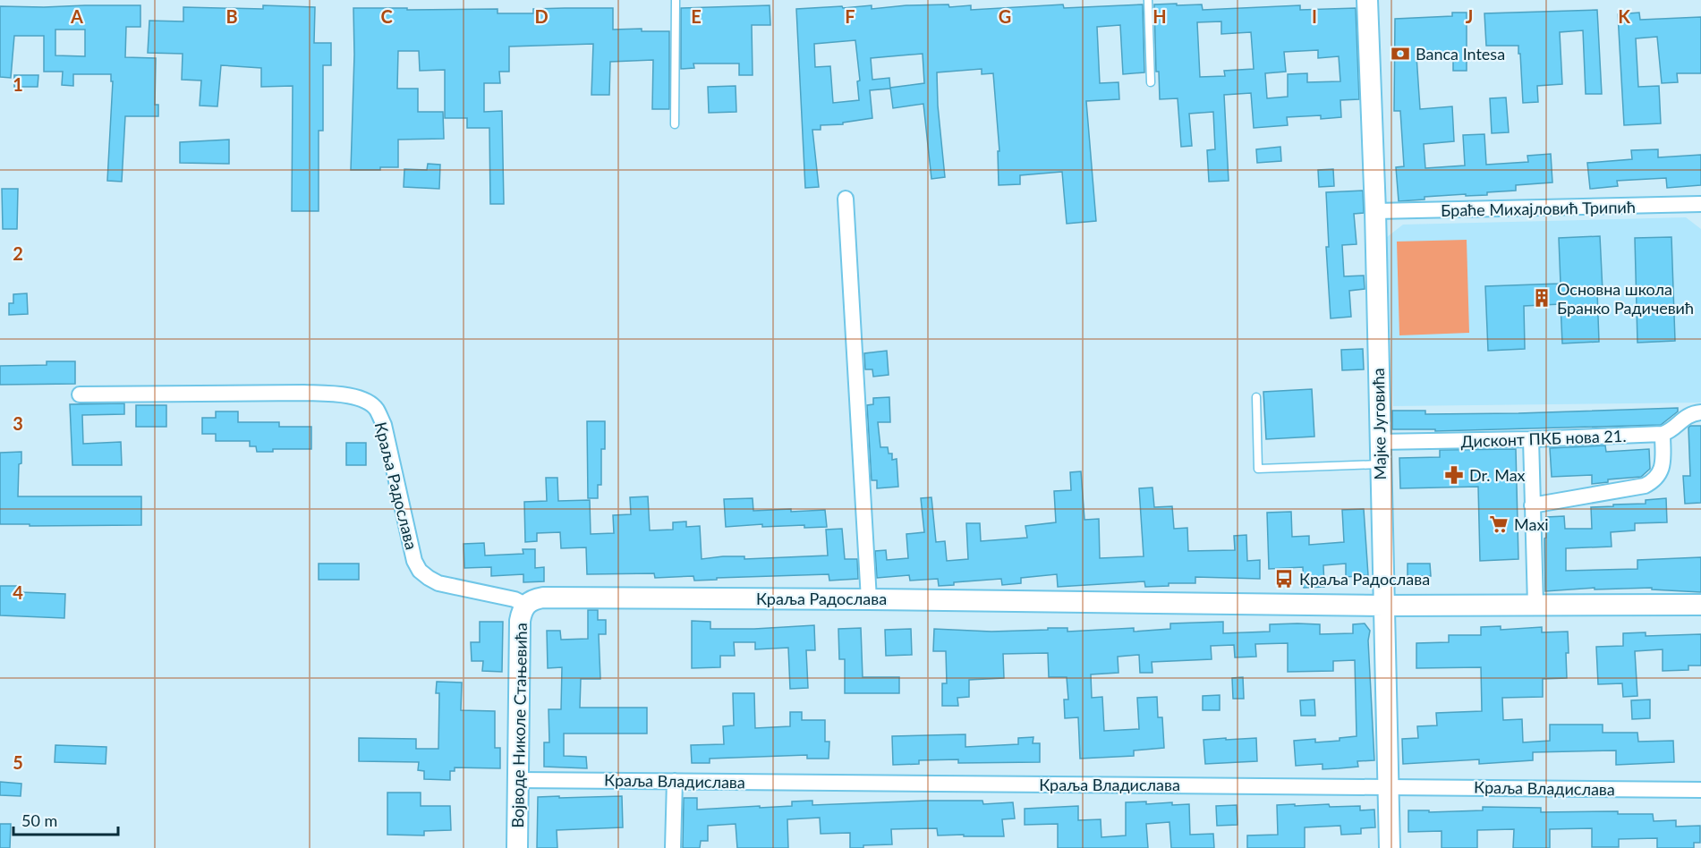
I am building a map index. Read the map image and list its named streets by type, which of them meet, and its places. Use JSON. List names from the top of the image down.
{
  "streets": {
    "street": [
      "Браће Михајловић Трипић",
      "Мајке Југовића",
      "Дисконт ПКБ нова 21.",
      "Краља Радослава",
      "Војводе Николе Стањевића",
      "Краља Владислава"
    ]
  },
  "crossings": [
    ["Браће Михајловић Трипић", "Мајке Југовића"],
    ["Мајке Југовића", "Дисконт ПКБ нова 21."],
    ["Мајке Југовића", "Краља Радослава"],
    ["Мајке Југовића", "Краља Владислава"],
    ["Краља Радослава", "Војводе Николе Стањевића"],
    ["Војводе Николе Стањевића", "Краља Владислава"]
  ],
  "places": {
    "bank": ["Banca Intesa"],
    "building": ["Основна школа Бранко Радичевић"],
    "pharmacy": ["Dr. Max"],
    "supermarket": ["Maxi"],
    "bus stop": ["Краља Радослава"]
  },
  "scale_bar": "50 m",
  "grid": {
    "columns": [
      "A",
      "B",
      "C",
      "D",
      "E",
      "F",
      "G",
      "H",
      "I",
      "J",
      "K"
    ],
    "rows": [
      "1",
      "2",
      "3",
      "4",
      "5"
    ]
  }
}
